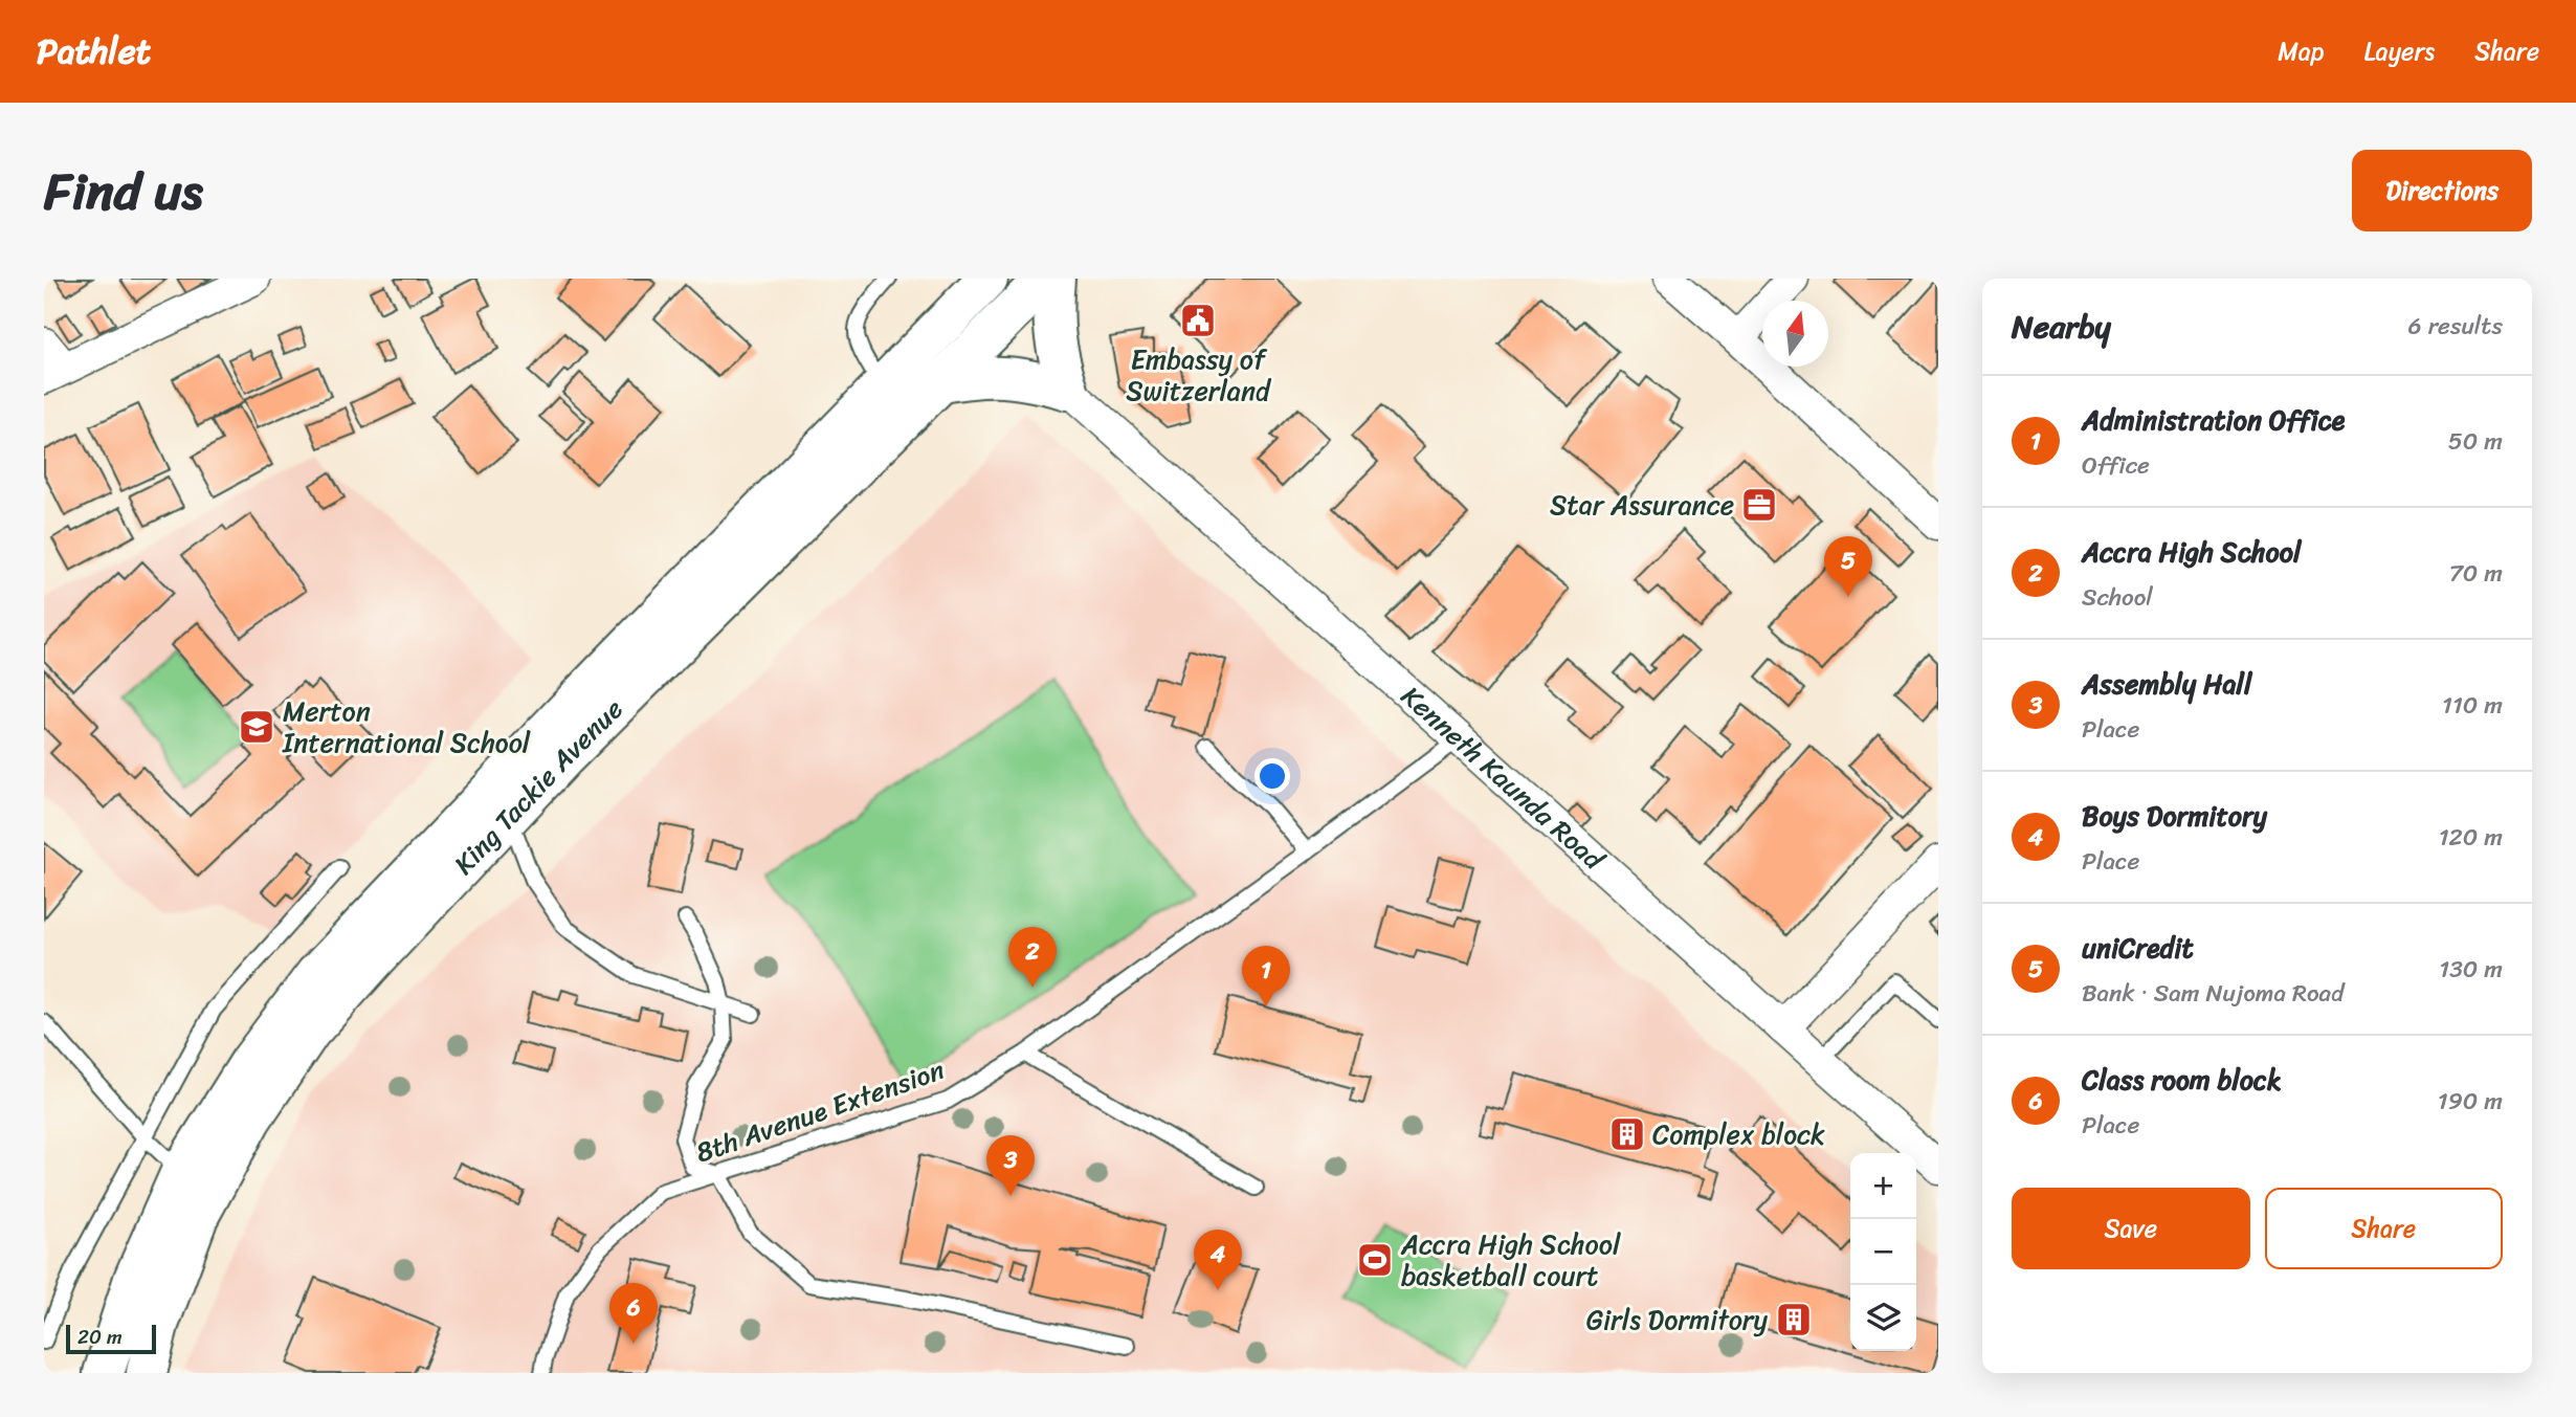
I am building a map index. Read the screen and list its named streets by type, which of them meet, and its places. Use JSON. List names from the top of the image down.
{
  "streets": {
    "main road": ["King Tackie Avenue"],
    "street": ["Kenneth Kaunda Road"],
    "lane": ["8th Avenue Extension"]
  },
  "crossings": [
    ["Kenneth Kaunda Road", "8th Avenue Extension"]
  ],
  "places": {
    "public building": ["Embassy of Switzerland"],
    "office": ["Star Assurance"],
    "school or university": ["Merton International School"],
    "building": ["Complex block", "Girls Dormitory"],
    "sports": ["Accra High School basketball court"]
  },
  "scale_bar": "20 m",
  "north": "top",
  "page": {
    "header": "Pathlet",
    "nav": ["Map", "Layers", "Share"],
    "title": "Find us",
    "buttons": [
      "Directions",
      ["Save", "Share"]
    ],
    "heading": ["Nearby", "6 results"],
    "list": [
      {
        "mark": "1",
        "name": "Administration Office",
        "note": "Office",
        "value": "50 m"
      },
      {
        "mark": "2",
        "name": "Accra High School",
        "note": "School",
        "value": "70 m"
      },
      {
        "mark": "3",
        "name": "Assembly Hall",
        "note": "Place",
        "value": "110 m"
      },
      {
        "mark": "4",
        "name": "Boys Dormitory",
        "note": "Place",
        "value": "120 m"
      },
      {
        "mark": "5",
        "name": "uniCredit",
        "note": "Bank · Sam Nujoma Road",
        "value": "130 m"
      },
      {
        "mark": "6",
        "name": "Class room block",
        "note": "Place",
        "value": "190 m"
      }
    ],
    "pins": [
      "5",
      "2",
      "1",
      "3",
      "4",
      "6"
    ],
    "map_buttons": ["+", "−"],
    "scale": "20 m"
  }
}
